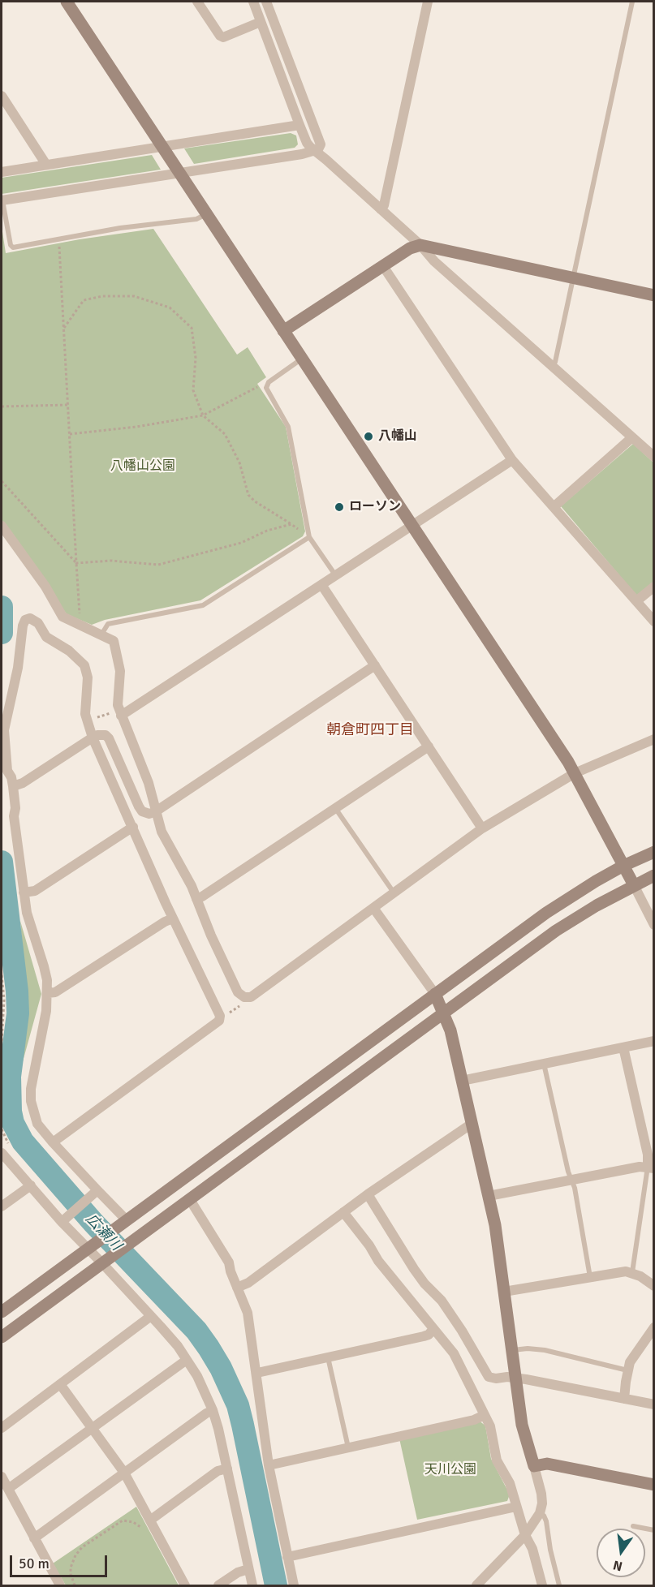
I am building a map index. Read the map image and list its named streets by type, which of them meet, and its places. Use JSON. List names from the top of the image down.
{
  "districts": ["朝倉町四丁目"],
  "water": ["広瀬川"],
  "parks": ["八幡山公園", "天川公園"],
  "places": ["八幡山", "ローソン"],
  "scale_bar": "50 m",
  "north": "bottom"
}
